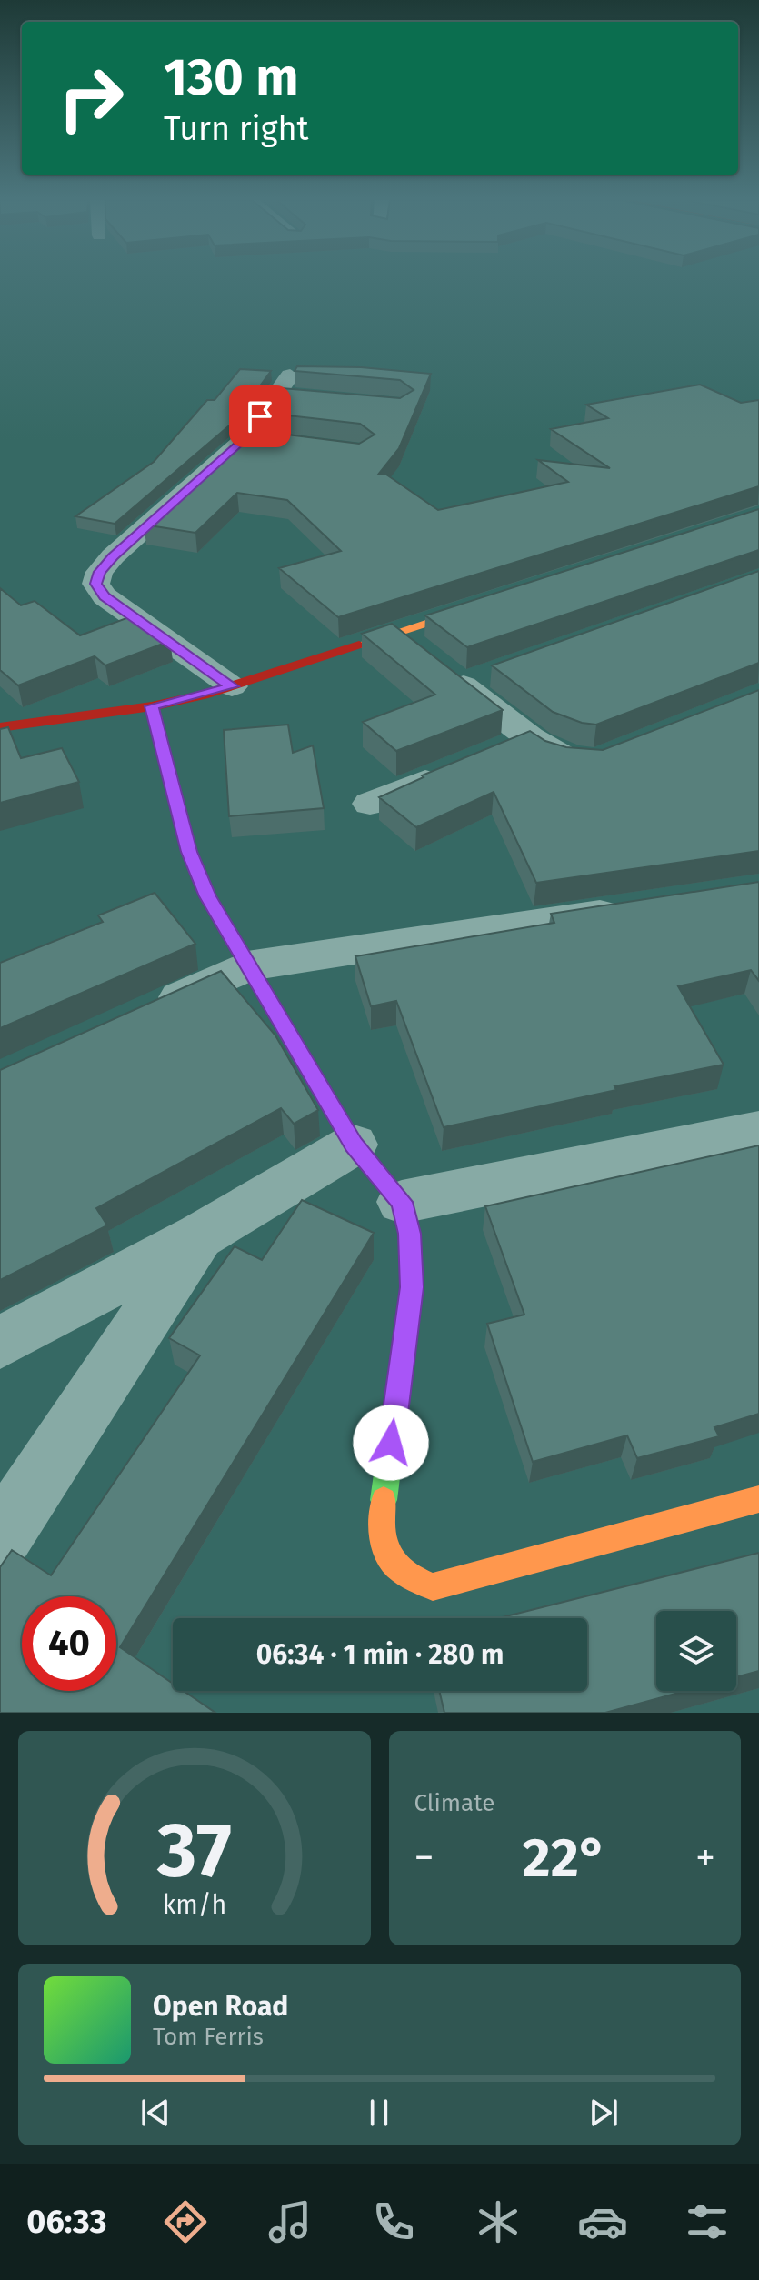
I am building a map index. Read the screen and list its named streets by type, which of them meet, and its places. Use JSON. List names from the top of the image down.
{
  "page": {
    "turn": ["130 m", "Turn right"],
    "limit": "40",
    "trip": "06:34 · 1 min · 280 m",
    "tile": "Climate",
    "heat": ["−", "22°", "+"],
    "song": ["Open Road", "Tom Ferris"],
    "tabs": "06:33",
    "gauge": ["37", "km/h"]
  }
}
